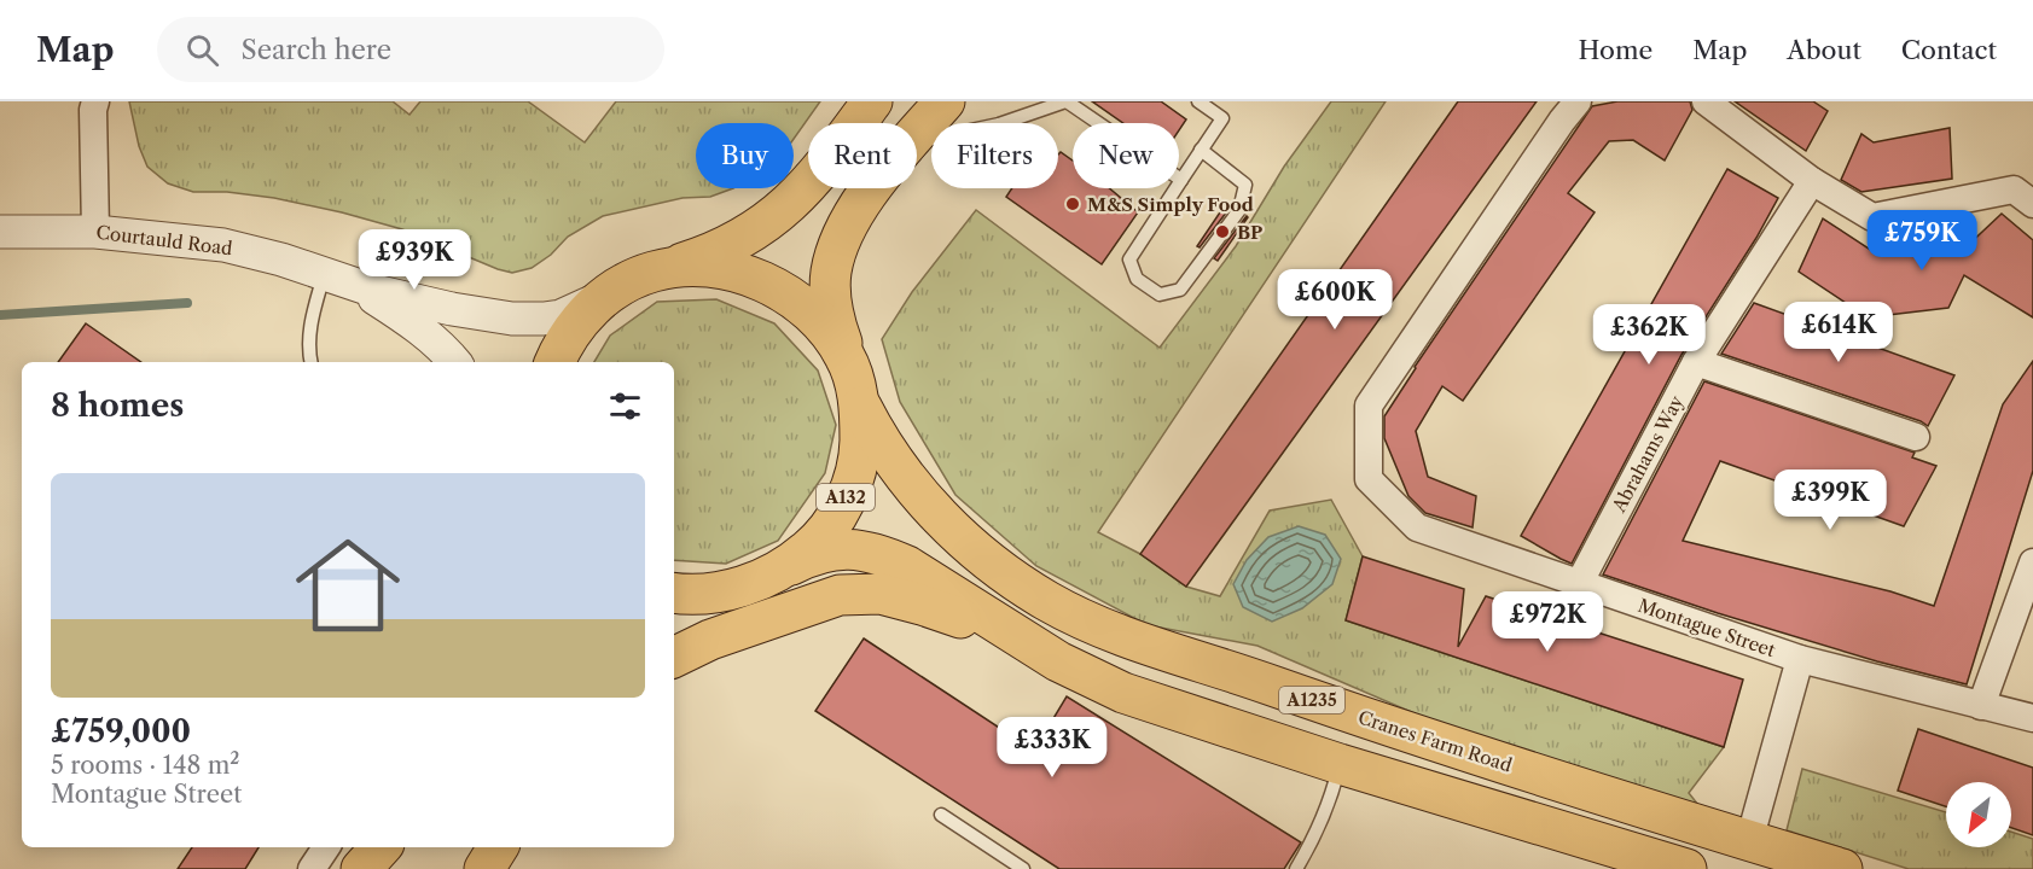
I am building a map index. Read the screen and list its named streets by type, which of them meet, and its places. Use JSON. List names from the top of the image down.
{
  "streets": {
    "main road": ["A132", "A1235", "Cranes Farm Road"],
    "street": ["Courtauld Road", "Abrahams Way", "Montague Street"]
  },
  "crossings": [
    ["Courtauld Road", "A132"],
    ["Abrahams Way", "Montague Street"],
    ["A132", "Cranes Farm Road"]
  ],
  "places": ["M&S Simply Food", "BP"],
  "north": "bottom left",
  "page": {
    "header": "Map",
    "search": "Search here",
    "nav": [
      "Home",
      "Map",
      "About",
      "Contact"
    ],
    "chip": [
      "Buy",
      "Rent",
      "Filters",
      "New"
    ],
    "price": [
      "£759K",
      "£939K",
      "£600K",
      "£614K",
      "£362K",
      "£399K",
      "£972K",
      "£333K"
    ],
    "heading": "8 homes",
    "list": [
      {
        "name": "£759,000",
        "note": "5 rooms · 148 m² · Montague Street"
      }
    ]
  }
}
